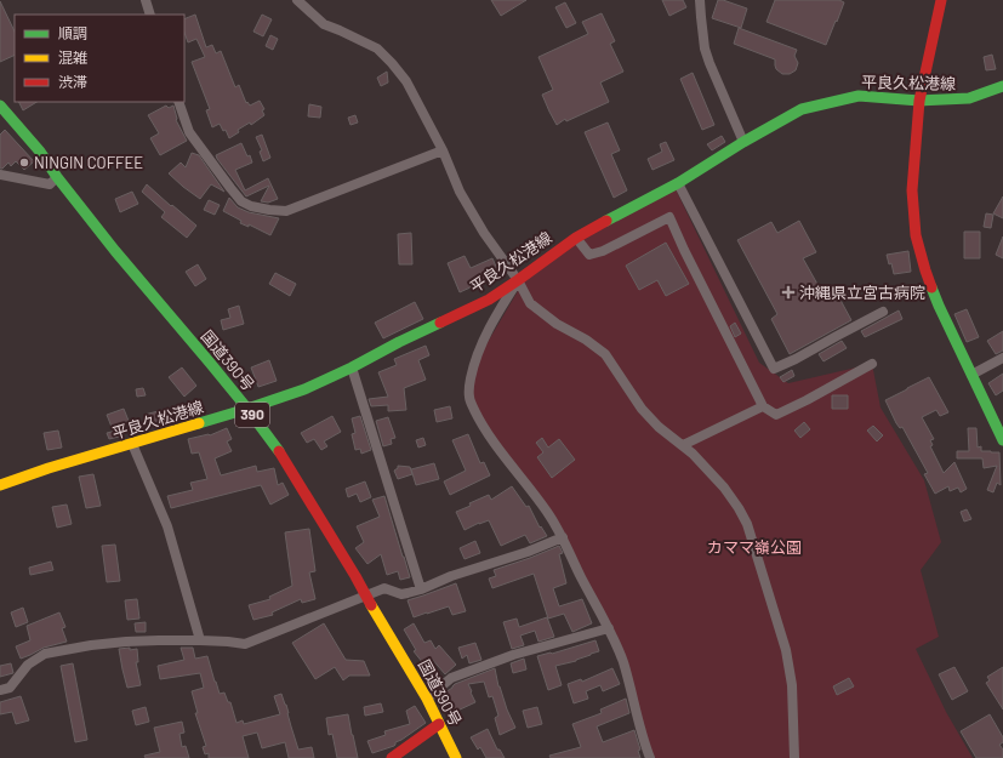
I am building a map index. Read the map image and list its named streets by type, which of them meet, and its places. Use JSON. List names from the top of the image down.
{
  "streets": {
    "main road": ["平良久松港線", "国道390号", "390"]
  },
  "crossings": [
    ["平良久松港線", "国道390号"]
  ],
  "parks": ["カママ嶺公園"],
  "places": {
    "other": ["NINGIN COFFEE"],
    "health": ["沖縄県立宮古病院"]
  },
  "legend": ["順調", "混雑", "渋滞"]
}
